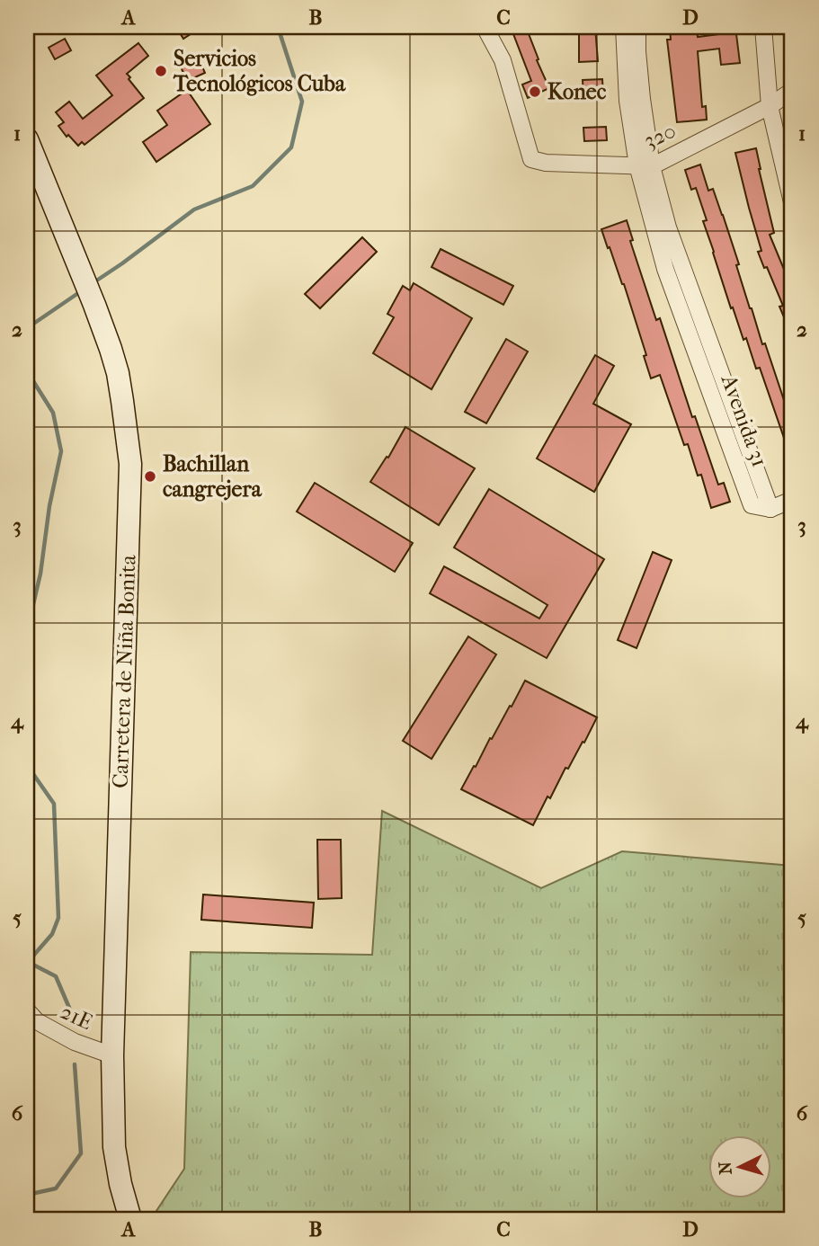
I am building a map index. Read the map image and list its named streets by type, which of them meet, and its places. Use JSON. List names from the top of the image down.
{
  "streets": {
    "main road": ["Carretera de Niña Bonita"],
    "street": ["320", "Avenida 31", "21E"]
  },
  "crossings": [
    ["320", "Avenida 31"],
    ["Carretera de Niña Bonita", "21E"]
  ],
  "places": ["Servicios Tecnológicos Cuba", "Konec", "Bachillan cangrejera"],
  "north": "left",
  "grid": {
    "columns": [
      "A",
      "B",
      "C",
      "D"
    ],
    "rows": [
      "1",
      "2",
      "3",
      "4",
      "5",
      "6"
    ]
  }
}
